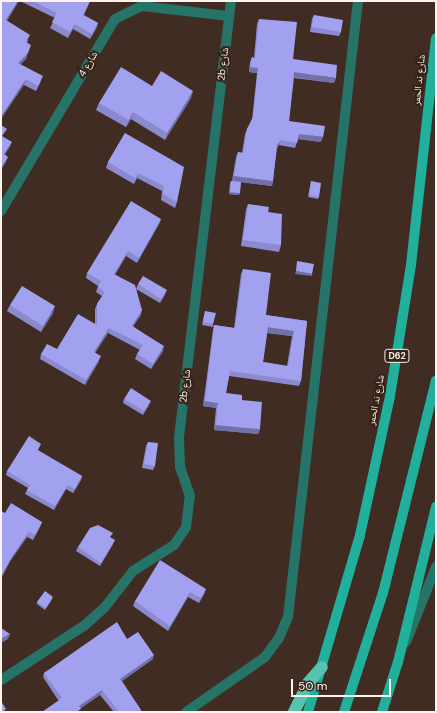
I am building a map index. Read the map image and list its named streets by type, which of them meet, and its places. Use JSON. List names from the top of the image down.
{
  "streets": {
    "main road": ["شارع ند الحمر", "D62"],
    "street": ["شارع 4", "2b شارع"]
  },
  "crossings": [
    ["شارع 4", "2b شارع"]
  ],
  "scale_bar": "50 m"
}
